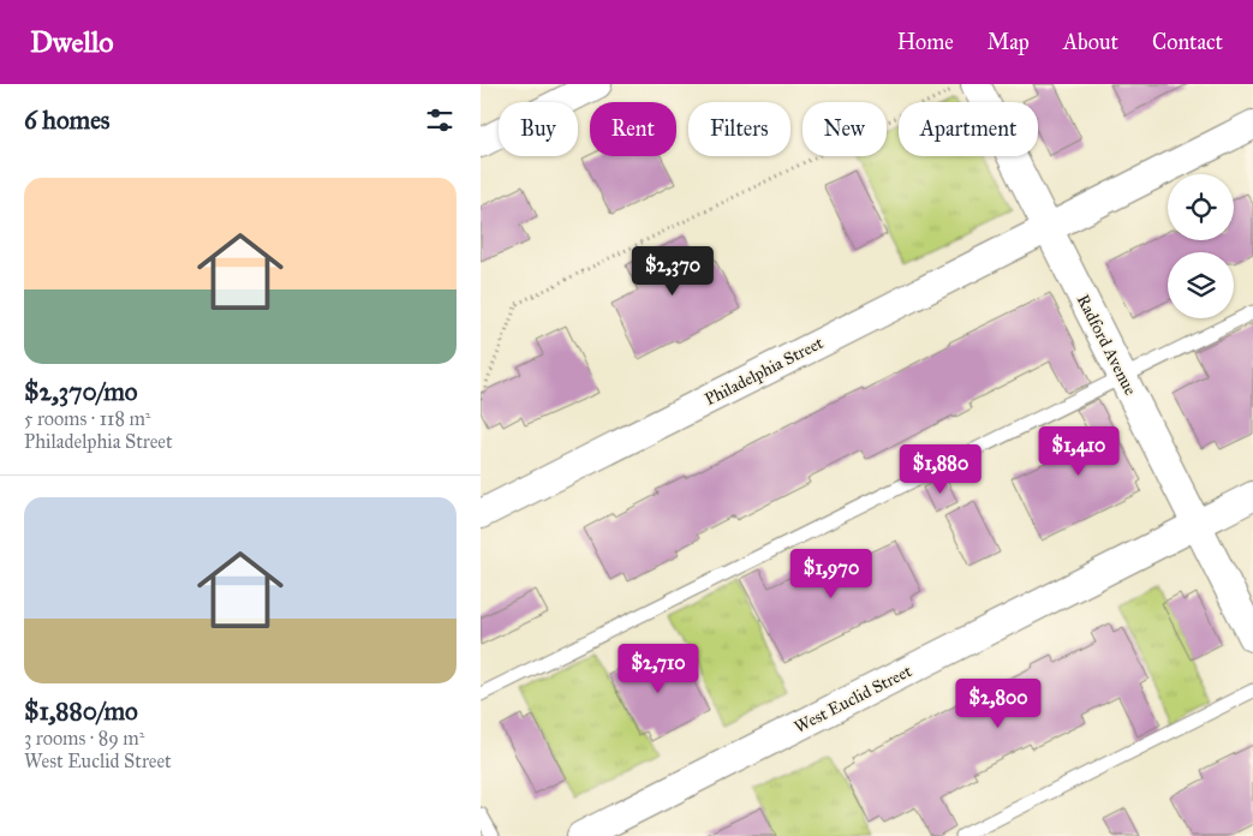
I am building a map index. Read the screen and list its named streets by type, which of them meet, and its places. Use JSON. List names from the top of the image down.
{
  "streets": {
    "street": ["Radford Avenue", "Philadelphia Street", "West Euclid Street"]
  },
  "crossings": [
    ["Radford Avenue", "Philadelphia Street"],
    ["Radford Avenue", "West Euclid Street"]
  ],
  "page": {
    "header": "Dwello",
    "nav": [
      "Home",
      "Map",
      "About",
      "Contact"
    ],
    "heading": "6 homes",
    "chip": [
      "Buy",
      "Rent",
      "Filters",
      "New",
      "Apartment"
    ],
    "list": [
      {
        "name": "$2,370/mo",
        "note": "5 rooms · 118 m² · Philadelphia Street"
      },
      {
        "name": "$1,880/mo",
        "note": "3 rooms · 89 m² · West Euclid Street"
      }
    ],
    "price": [
      "$2,370",
      "$1,410",
      "$1,880",
      "$1,970",
      "$2,710",
      "$2,800"
    ]
  }
}
